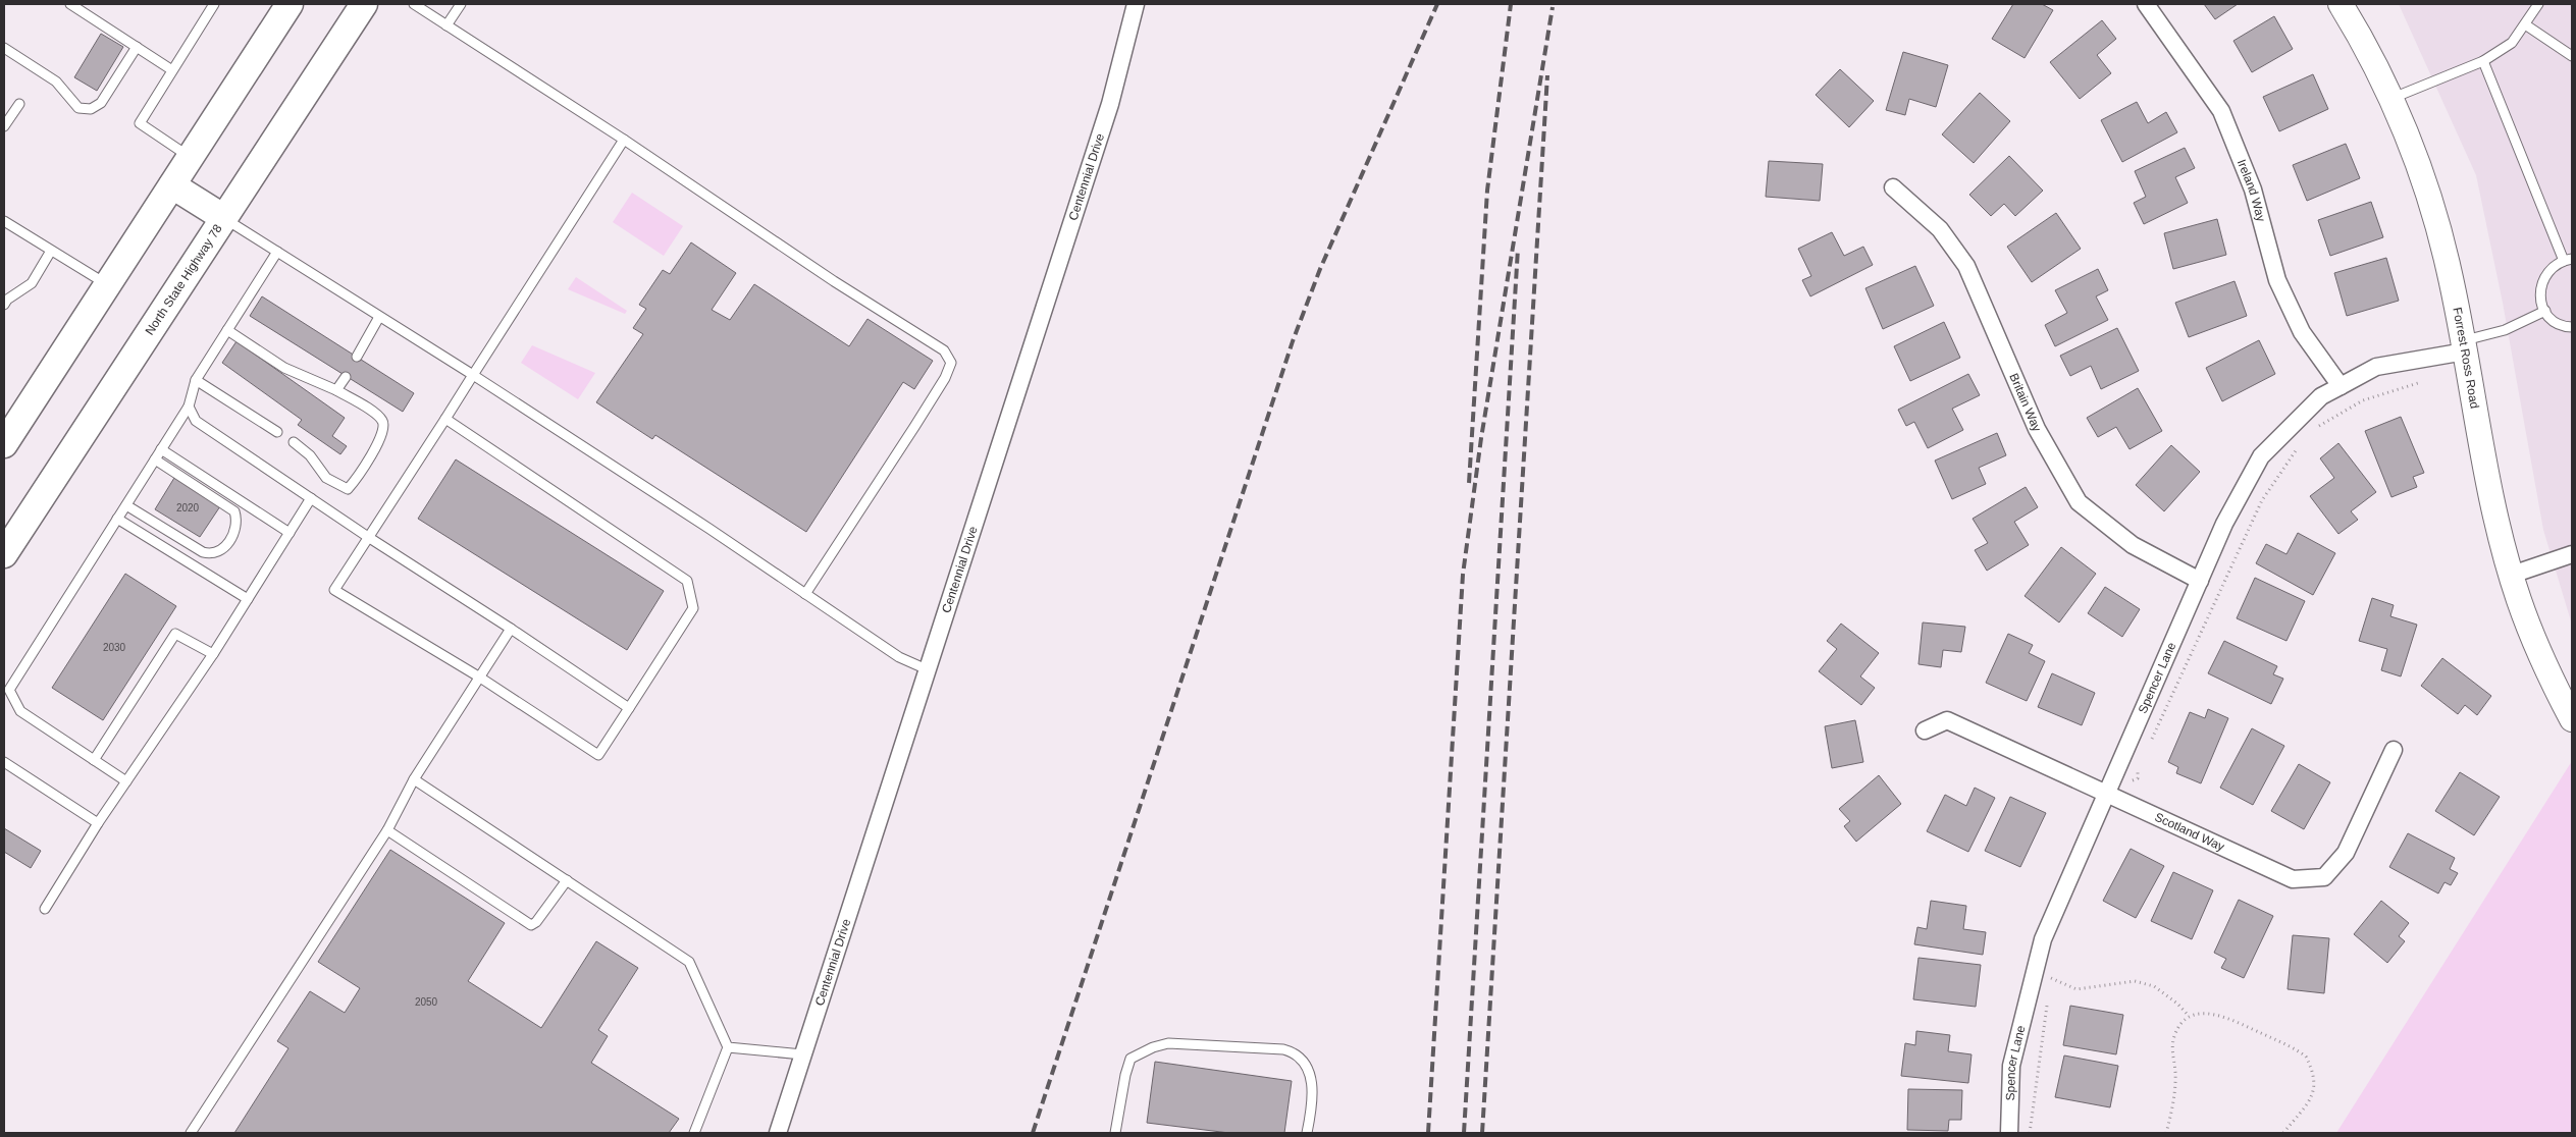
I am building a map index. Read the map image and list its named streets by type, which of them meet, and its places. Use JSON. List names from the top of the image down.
{
  "streets": {
    "main road": ["North State Highway 78"],
    "street": [
      "Centennial Drive",
      "Ireland Way",
      "Forrest Ross Road",
      "Britain Way",
      "Spencer Lane",
      "Scotland Way"
    ]
  },
  "crossings": [
    ["Ireland Way", "Spencer Lane"],
    ["Forrest Ross Road", "Spencer Lane"],
    ["Britain Way", "Spencer Lane"],
    ["Spencer Lane", "Scotland Way"]
  ],
  "house_numbers": ["2020", "2030", "2050"]
}
